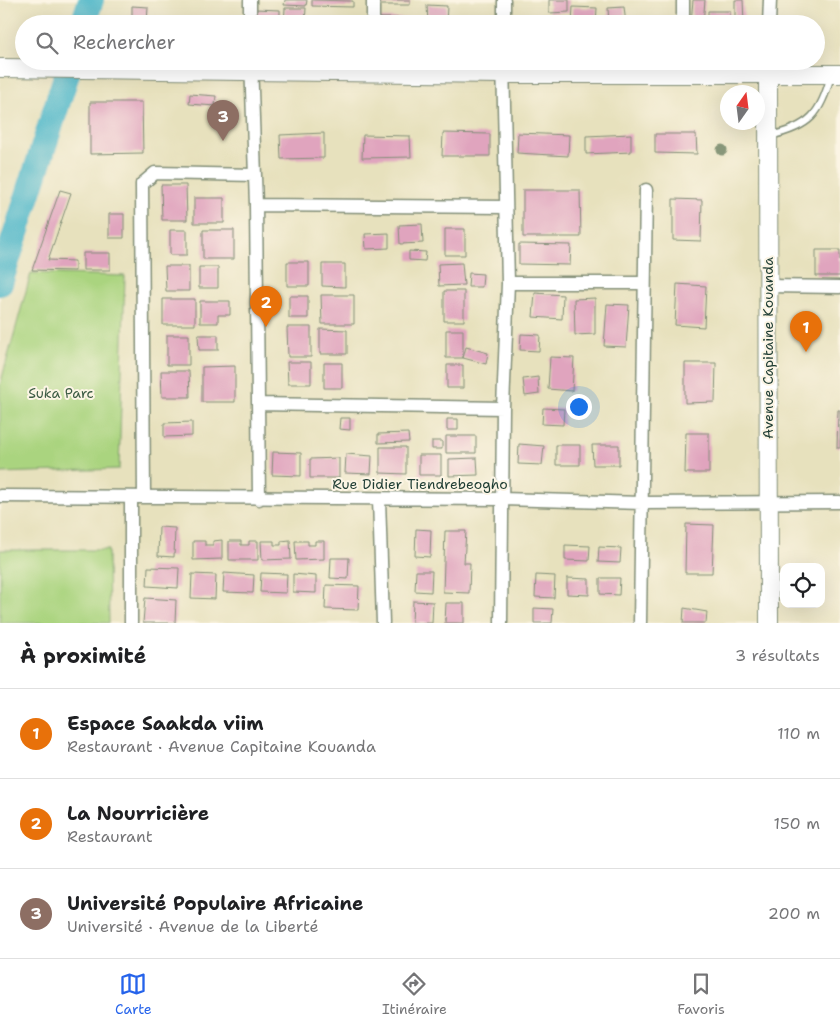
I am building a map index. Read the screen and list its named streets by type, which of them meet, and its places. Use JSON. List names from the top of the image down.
{
  "streets": {
    "main road": ["Avenue Capitaine Kouanda"],
    "street": ["Rue Didier Tiendrebeogho"]
  },
  "crossings": [
    ["Avenue Capitaine Kouanda", "Rue Didier Tiendrebeogho"]
  ],
  "parks": ["Suka Parc"],
  "north": "top",
  "page": {
    "search": "Rechercher",
    "pins": ["3", "2", "1"],
    "heading": ["À proximité", "3 résultats"],
    "list": [
      {
        "mark": "1",
        "name": "Espace Saakda viim",
        "note": "Restaurant · Avenue Capitaine Kouanda",
        "value": "110 m"
      },
      {
        "mark": "2",
        "name": "La Nourricière",
        "note": "Restaurant",
        "value": "150 m"
      },
      {
        "mark": "3",
        "name": "Université Populaire Africaine",
        "note": "Université · Avenue de la Liberté",
        "value": "200 m"
      }
    ],
    "nav": ["Carte", "Itinéraire", "Favoris"]
  }
}
